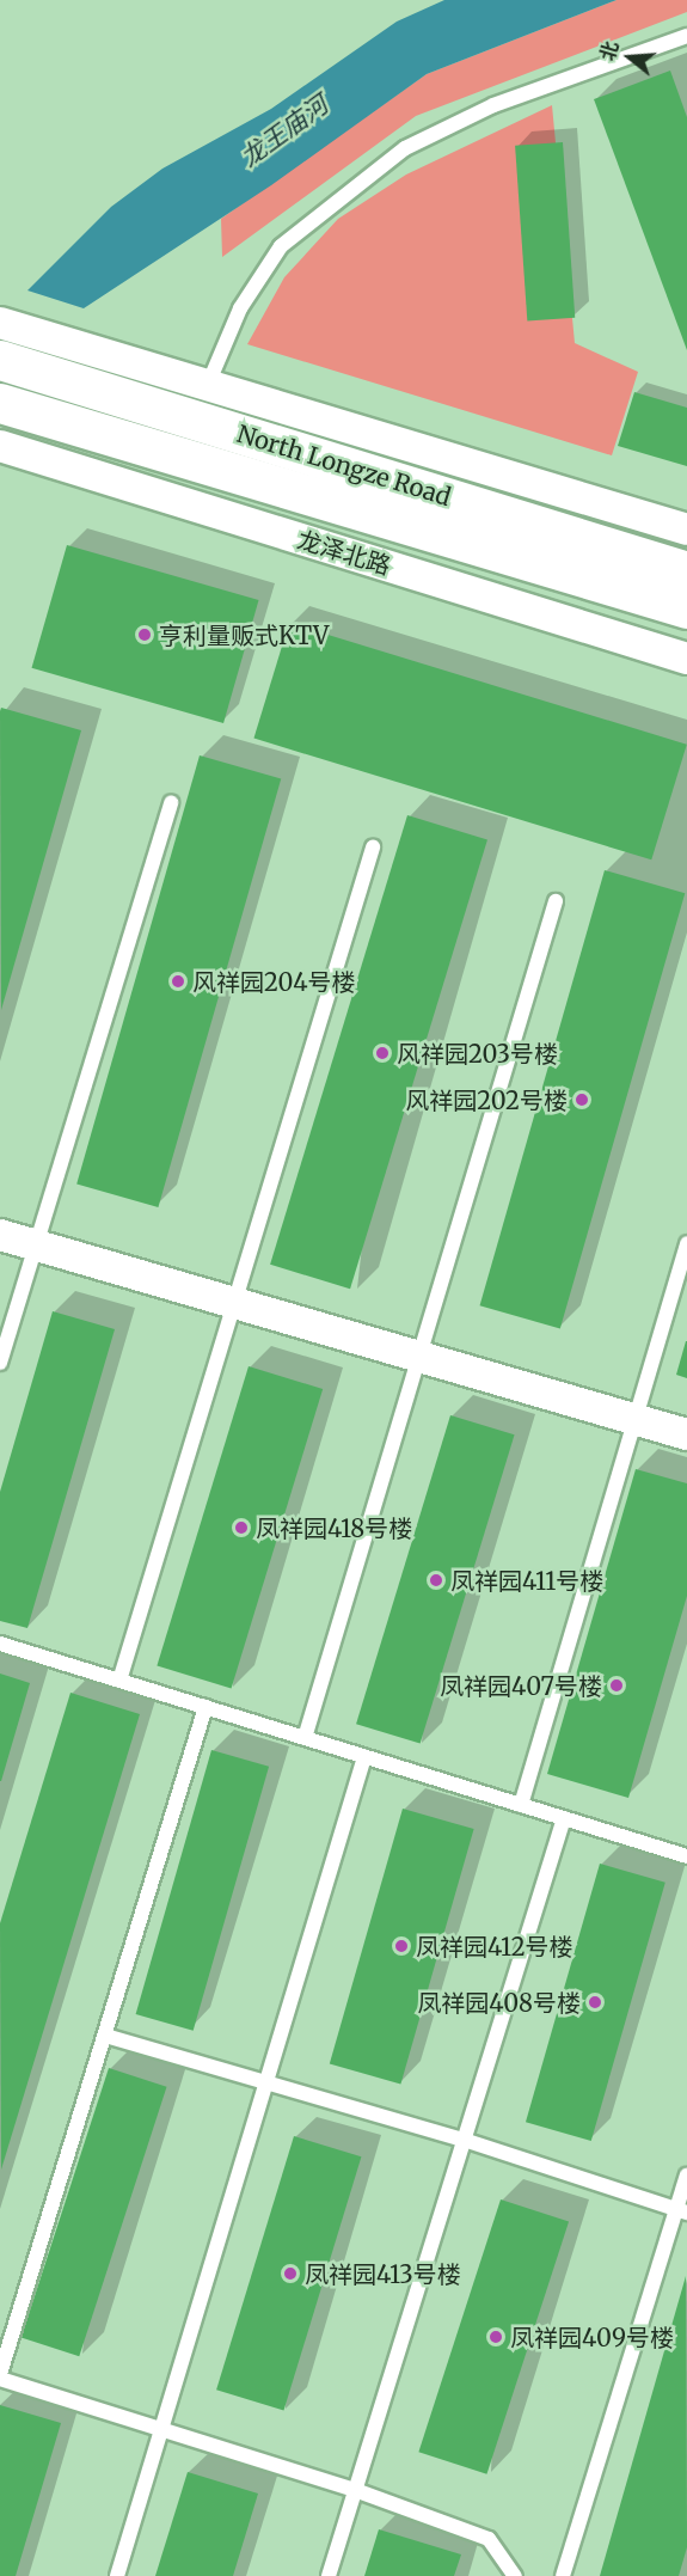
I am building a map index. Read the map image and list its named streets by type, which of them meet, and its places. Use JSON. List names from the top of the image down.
{
  "streets": {
    "main road": ["North Longze Road"],
    "street": ["龙泽北路"]
  },
  "water": ["龙王庙河"],
  "places": [
    "亨利量贩式KTV",
    "风祥园204号楼",
    "风祥园203号楼",
    "风祥园202号楼",
    "凤祥园418号楼",
    "凤祥园411号楼",
    "凤祥园407号楼",
    "凤祥园412号楼",
    "凤祥园408号楼",
    "凤祥园413号楼",
    "凤祥园409号楼"
  ],
  "north": "left"
}
